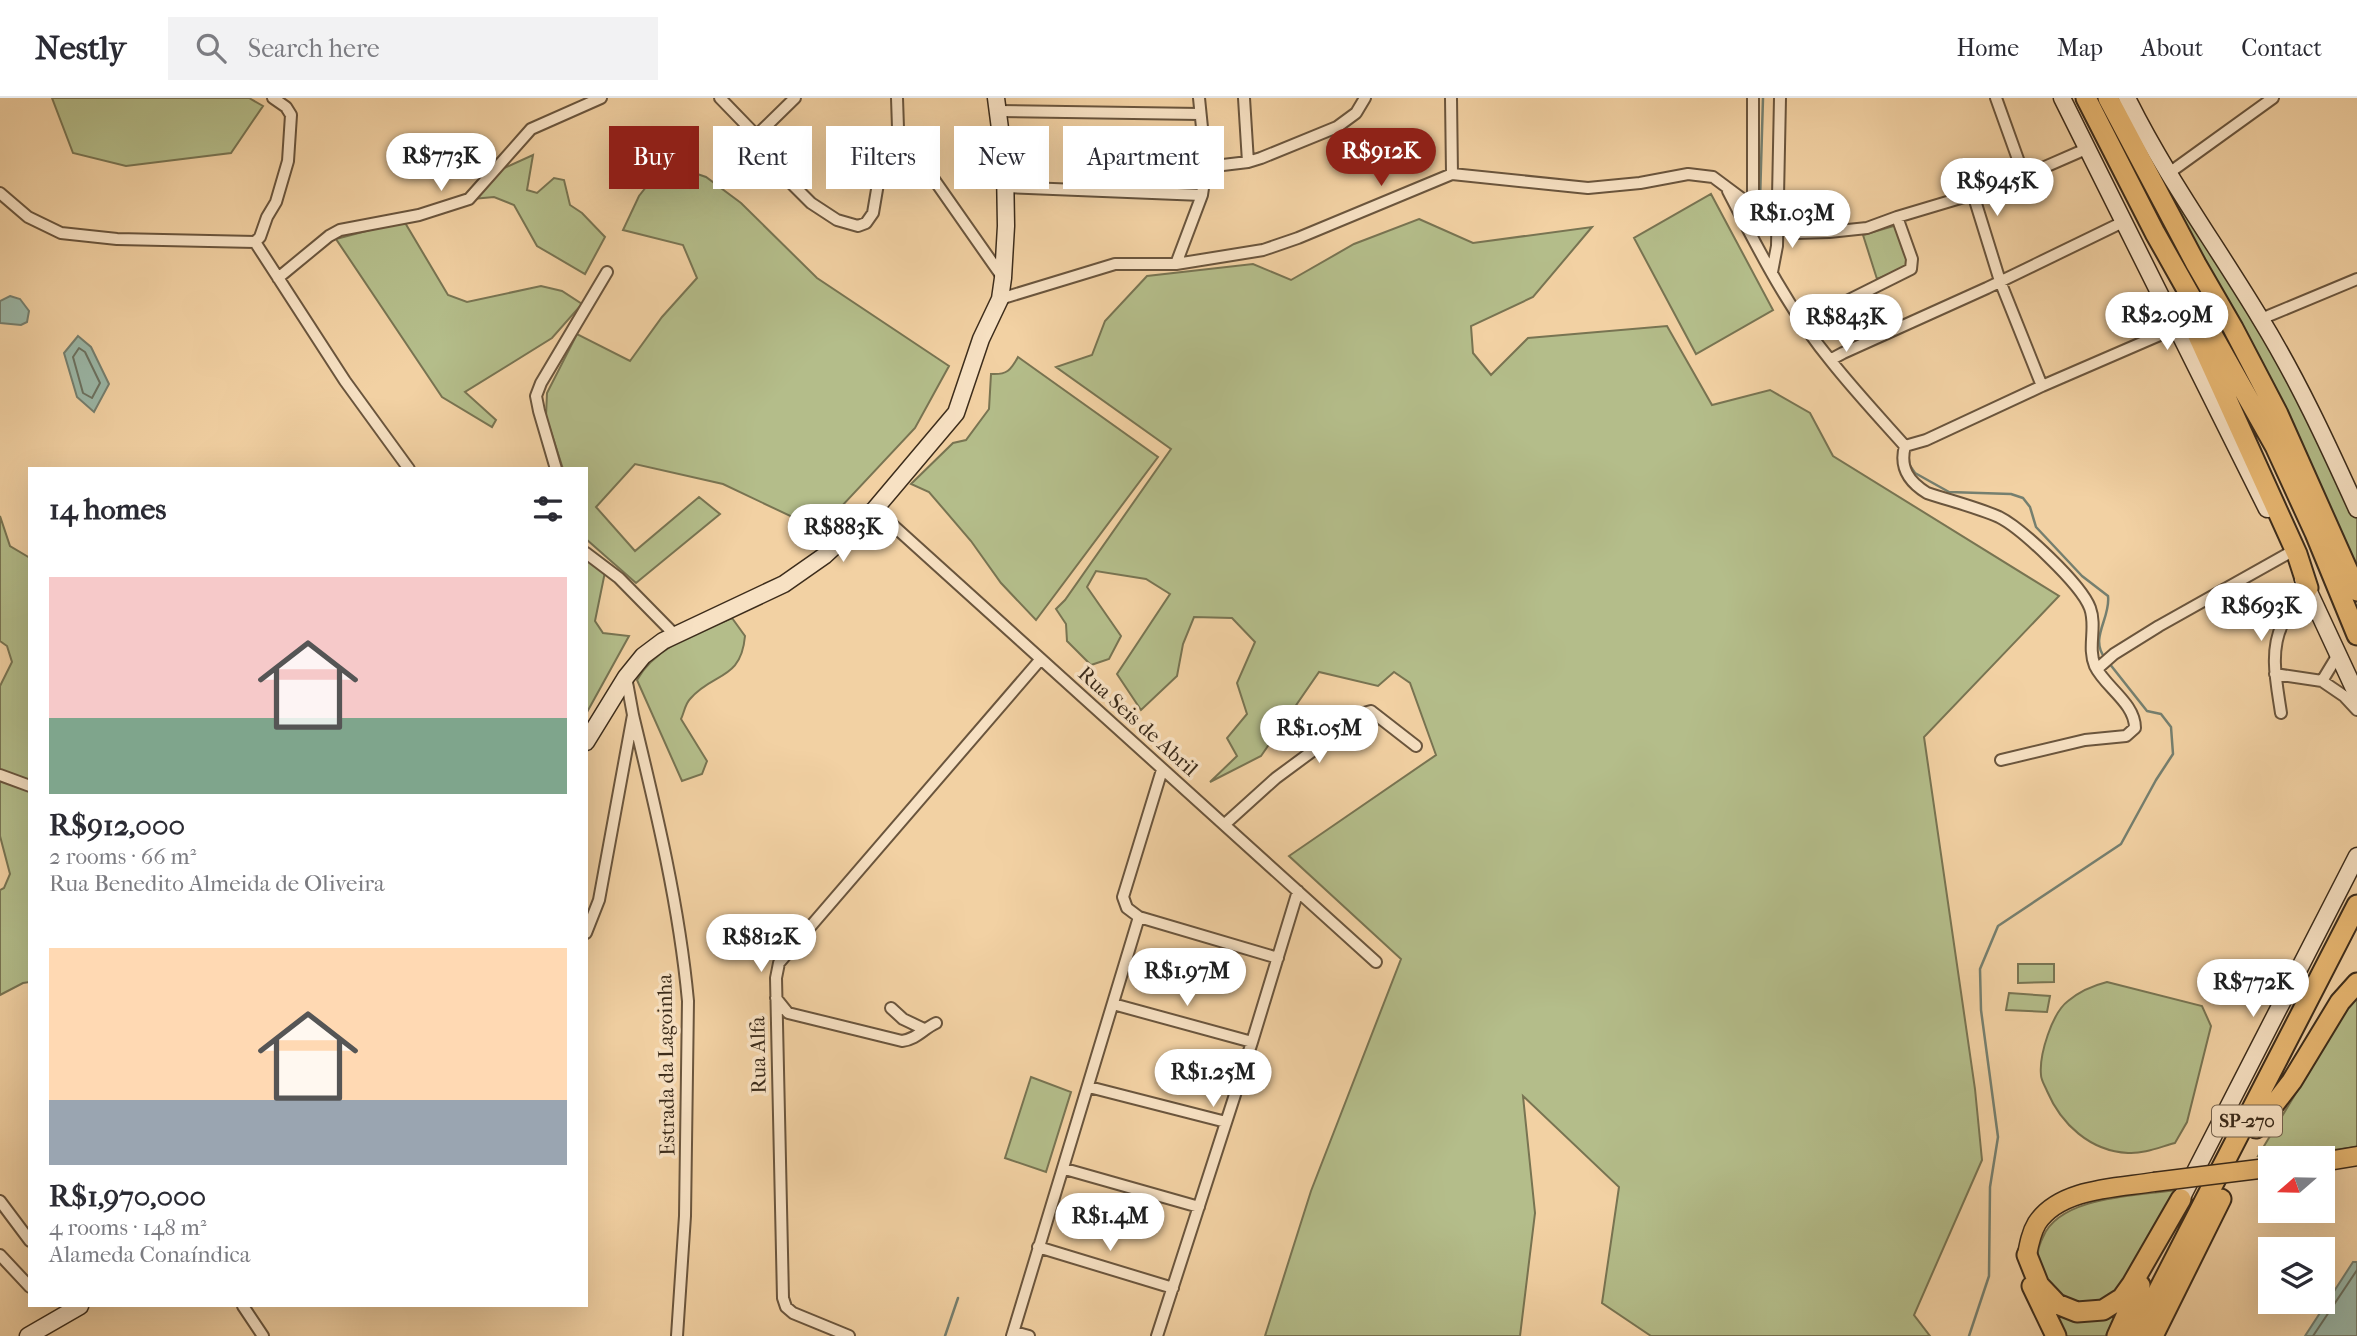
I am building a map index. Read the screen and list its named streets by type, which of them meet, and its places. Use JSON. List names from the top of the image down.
{
  "streets": {
    "highway": ["SP-270"],
    "street": ["Rua Seis de Abril", "Rua Alfa", "Estrada da Lagoinha"]
  },
  "crossings": [
    ["Rua Seis de Abril", "Rua Alfa"]
  ],
  "north": "left",
  "page": {
    "header": "Nestly",
    "search": "Search here",
    "nav": [
      "Home",
      "Map",
      "About",
      "Contact"
    ],
    "chip": [
      "Buy",
      "Rent",
      "Filters",
      "New",
      "Apartment"
    ],
    "price": [
      "R$912K",
      "R$773K",
      "R$945K",
      "R$1.03M",
      "R$2.09M",
      "R$843K",
      "R$883K",
      "R$693K",
      "R$1.05M",
      "R$812K",
      "R$1.97M",
      "R$772K",
      "R$1.25M",
      "R$1.4M"
    ],
    "heading": "14 homes",
    "list": [
      {
        "name": "R$912,000",
        "note": "2 rooms · 66 m² · Rua Benedito Almeida de Oliveira"
      },
      {
        "name": "R$1,970,000",
        "note": "4 rooms · 148 m² · Alameda Conaíndica"
      }
    ]
  }
}
